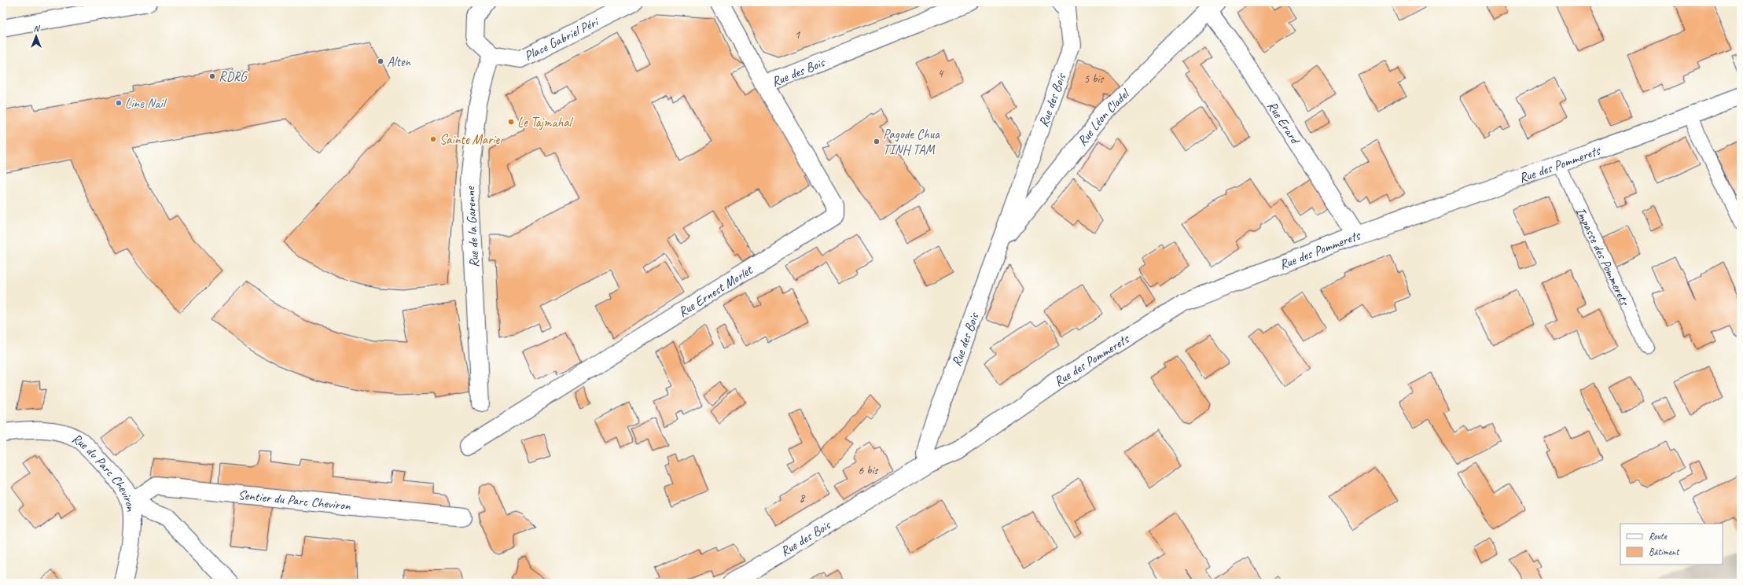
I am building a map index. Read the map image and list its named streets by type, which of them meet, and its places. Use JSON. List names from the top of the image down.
{
  "streets": {
    "street": [
      "Place Gabriel Péri",
      "Rue des Bois",
      "Rue Léon Cladel",
      "Rue Erard",
      "Rue des Pommerets",
      "Rue de la Garenne",
      "Rue Ernest Morlet",
      "Rue du Parc Cheviron",
      "Sentier du Parc Cheviron"
    ],
    "lane": ["Impasse des Pommerets"]
  },
  "crossings": [
    ["Place Gabriel Péri", "Rue de la Garenne"],
    ["Rue des Bois", "Rue Léon Cladel"],
    ["Rue des Bois", "Rue des Pommerets"],
    ["Rue des Bois", "Rue Ernest Morlet"],
    ["Rue Léon Cladel", "Rue Erard"],
    ["Rue Erard", "Rue des Pommerets"],
    ["Rue des Pommerets", "Impasse des Pommerets"],
    ["Rue du Parc Cheviron", "Sentier du Parc Cheviron"]
  ],
  "places": [
    "Alten",
    "RDRG",
    "Line Nail",
    "Le Tajmahal",
    "Sainte Marie",
    "Pagode Chua TINH TAM"
  ],
  "house_numbers": [
    "1",
    "4",
    "5 bis",
    "6 bis",
    "8"
  ],
  "legend": ["Route", "Bâtiment"],
  "north": "top"
}
